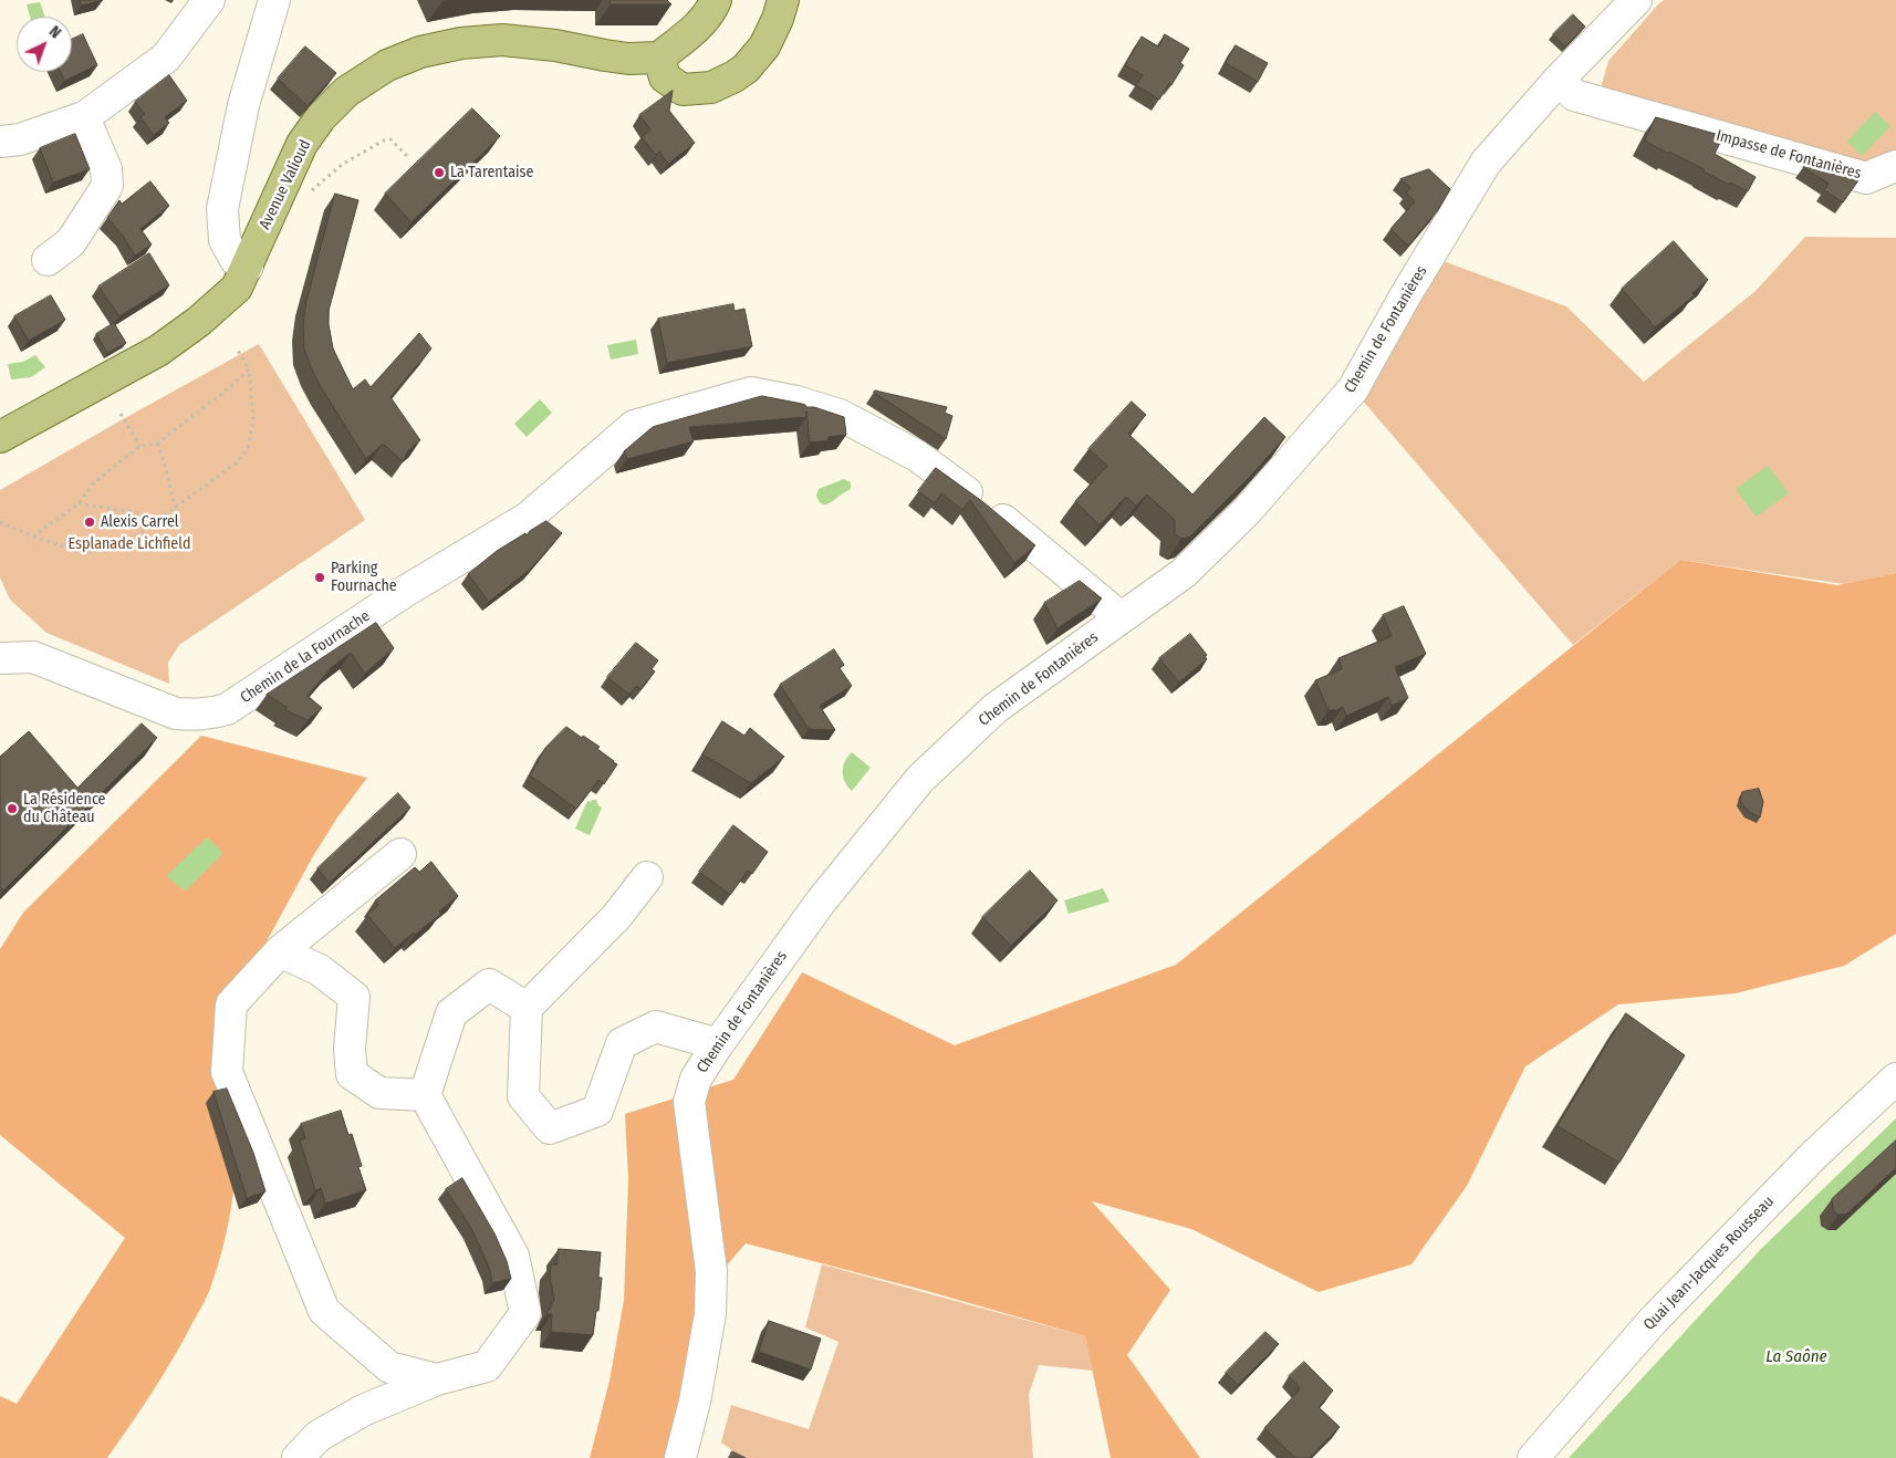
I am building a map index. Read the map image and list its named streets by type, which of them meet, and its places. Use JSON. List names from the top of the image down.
{
  "streets": {
    "main road": ["Avenue Valioud"],
    "street": [
      "Impasse de Fontanières",
      "Chemin de Fontanières",
      "Chemin de la Fournache",
      "Quai Jean-Jacques Rousseau"
    ]
  },
  "crossings": [
    ["Impasse de Fontanières", "Chemin de Fontanières"],
    ["Chemin de Fontanières", "Chemin de la Fournache"]
  ],
  "water": ["La Saône"],
  "parks": ["Esplanade Lichfield"],
  "places": [
    "La Tarentaise",
    "Alexis Carrel",
    "Parking Fournache",
    "La Résidence du Château"
  ],
  "north": "top right"
}
